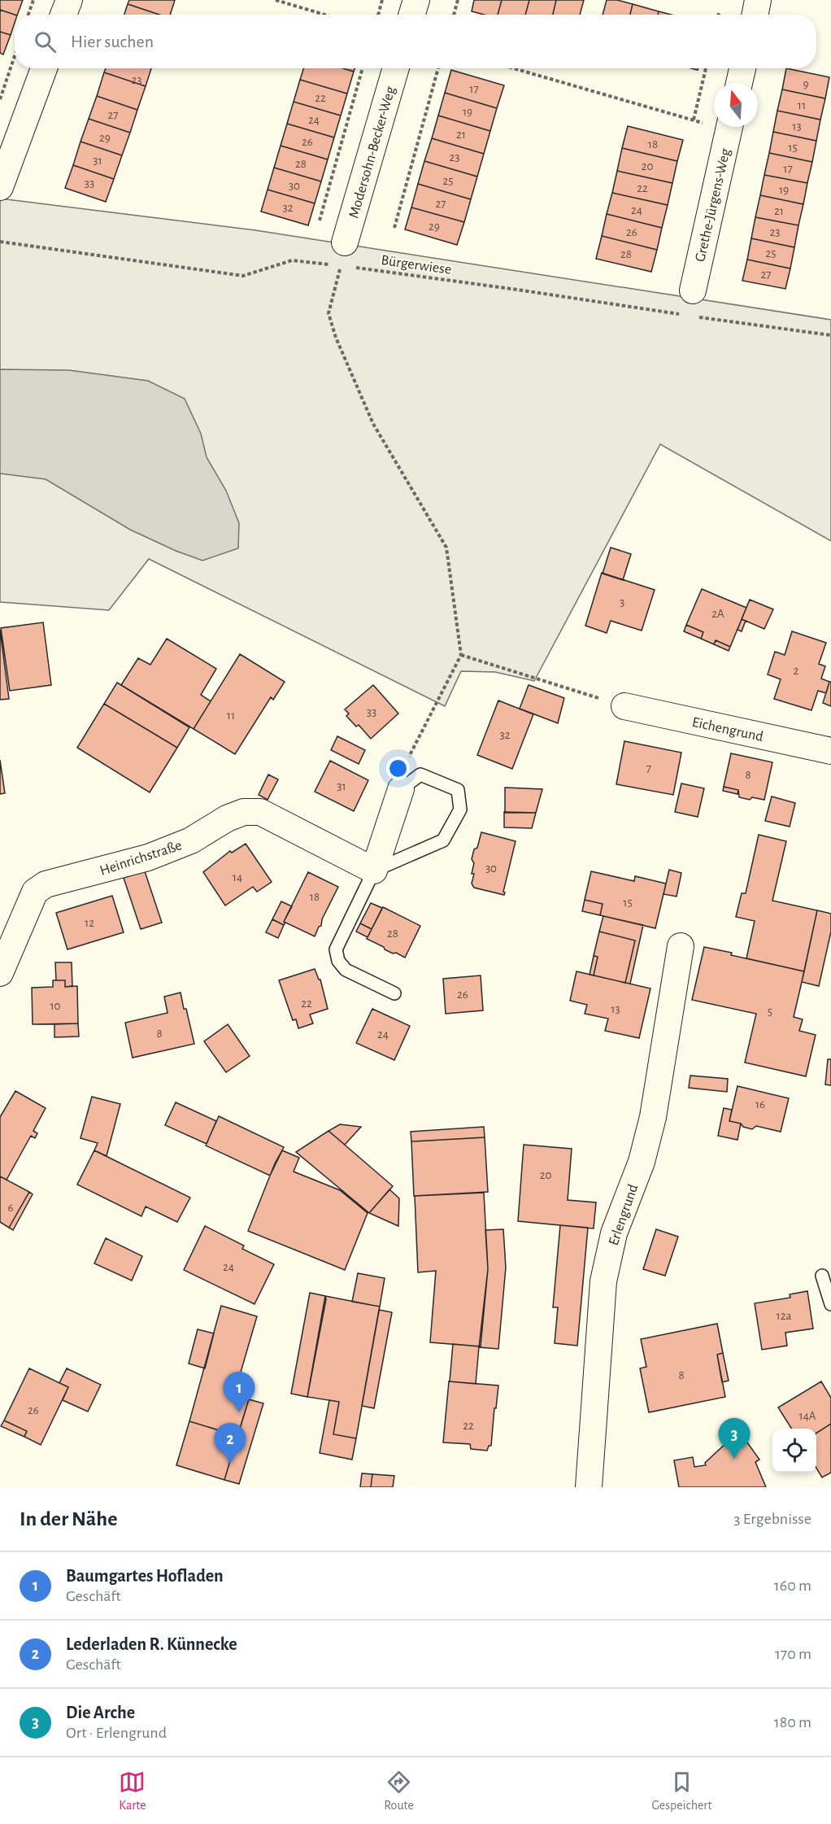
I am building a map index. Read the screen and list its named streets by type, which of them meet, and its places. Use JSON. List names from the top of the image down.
{
  "streets": {
    "street": [
      "Modersohn-Becker-Weg",
      "Grethe-Jürgens-Weg",
      "Eichengrund",
      "Heinrichstraße",
      "Erlengrund"
    ],
    "path": ["Bürgerwiese"]
  },
  "house_numbers": [
    "23",
    "9",
    "17",
    "22",
    "11",
    "19",
    "27",
    "24",
    "13",
    "21",
    "29",
    "26",
    "18",
    "15",
    "23",
    "31",
    "28",
    "20",
    "17",
    "25",
    "33",
    "30",
    "22",
    "19",
    "27",
    "32",
    "24",
    "21",
    "29",
    "26",
    "23",
    "25",
    "28",
    "27",
    "3",
    "2A",
    "2",
    "33",
    "11",
    "32",
    "7",
    "8",
    "31",
    "30",
    "14",
    "18",
    "15",
    "12",
    "28",
    "26",
    "22",
    "10",
    "13",
    "5",
    "8",
    "24",
    "16",
    "20",
    "6",
    "24",
    "12a",
    "8",
    "26",
    "14A",
    "22"
  ],
  "north": "top",
  "page": {
    "search": "Hier suchen",
    "pins": ["1", "3", "2"],
    "heading": ["In der Nähe", "3 Ergebnisse"],
    "list": [
      {
        "mark": "1",
        "name": "Baumgartes Hofladen",
        "note": "Geschäft",
        "value": "160 m"
      },
      {
        "mark": "2",
        "name": "Lederladen R. Künnecke",
        "note": "Geschäft",
        "value": "170 m"
      },
      {
        "mark": "3",
        "name": "Die Arche",
        "note": "Ort · Erlengrund",
        "value": "180 m"
      }
    ],
    "nav": ["Karte", "Route", "Gespeichert"]
  }
}
